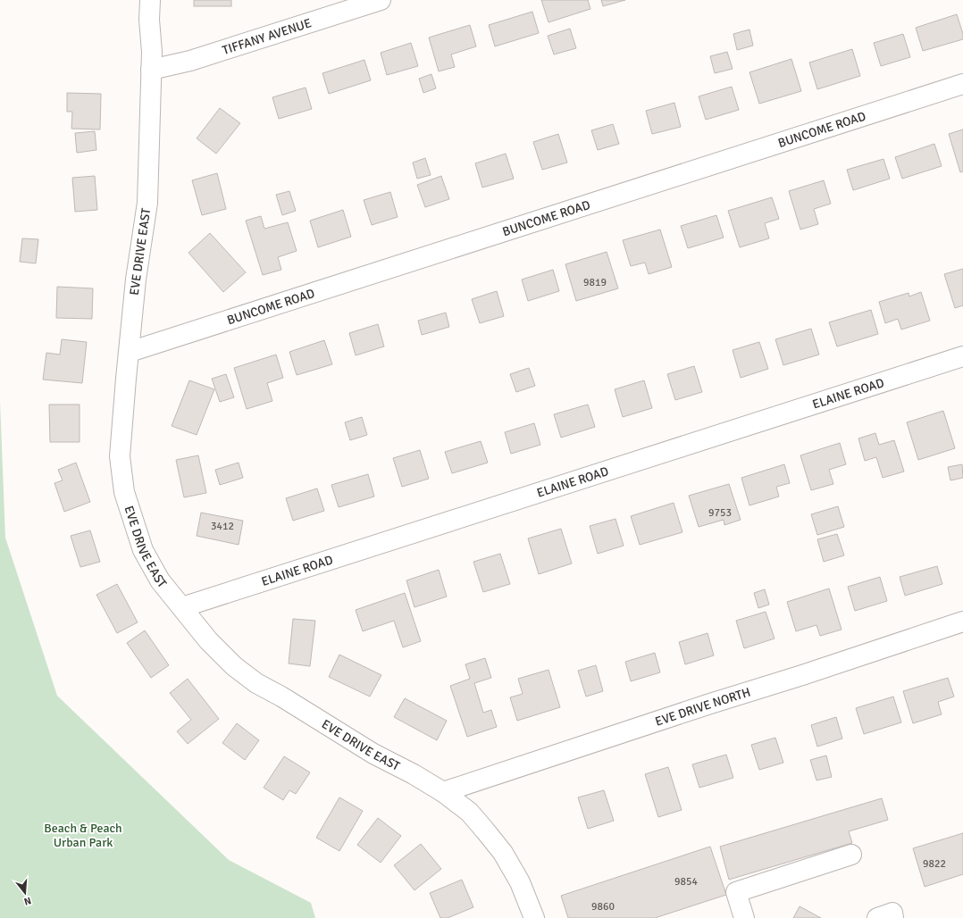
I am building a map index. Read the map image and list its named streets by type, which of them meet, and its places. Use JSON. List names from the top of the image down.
{
  "streets": {
    "street": [
      "TIFFANY AVENUE",
      "BUNCOME ROAD",
      "EVE DRIVE EAST",
      "ELAINE ROAD",
      "EVE DRIVE NORTH"
    ]
  },
  "crossings": [
    ["TIFFANY AVENUE", "EVE DRIVE EAST"],
    ["BUNCOME ROAD", "EVE DRIVE EAST"],
    ["EVE DRIVE EAST", "ELAINE ROAD"],
    ["EVE DRIVE EAST", "EVE DRIVE NORTH"]
  ],
  "parks": ["Beach & Peach Urban Park"],
  "house_numbers": [
    "9819",
    "9753",
    "3412",
    "9822",
    "9854",
    "9860"
  ],
  "north": "bottom"
}
